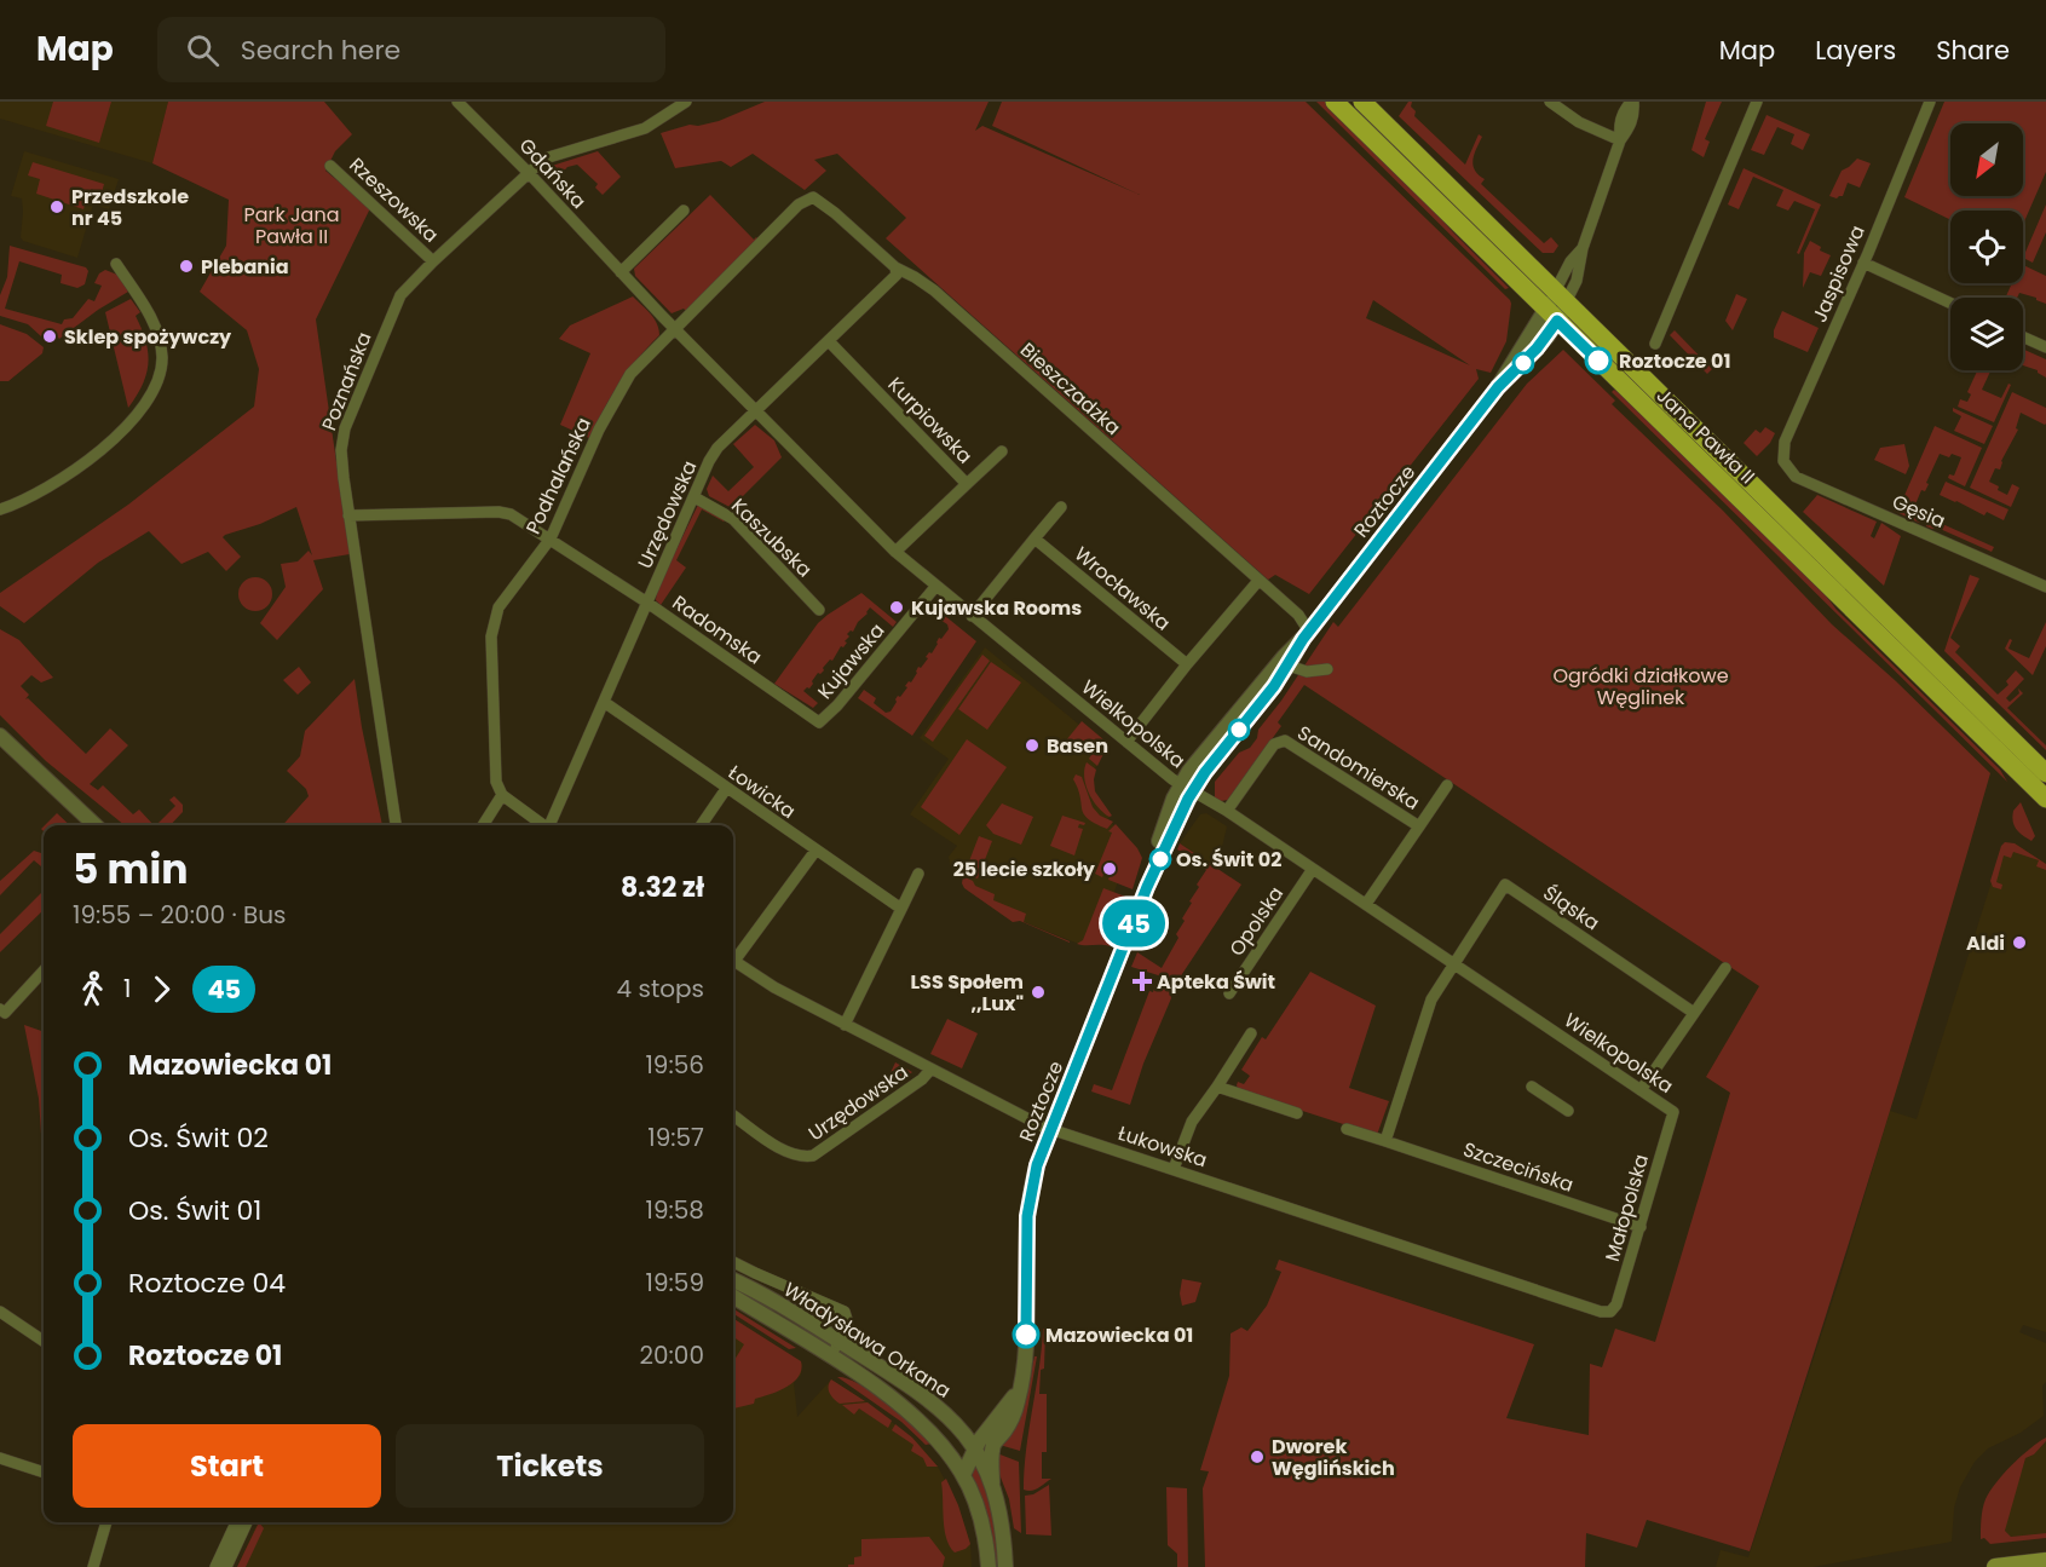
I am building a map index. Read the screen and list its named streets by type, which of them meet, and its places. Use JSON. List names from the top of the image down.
{
  "streets": {
    "main road": ["Jana Pawła II"],
    "street": [
      "Gdańska",
      "Rzeszowska",
      "Jaspisowa",
      "Poznańska",
      "Bieszczadzka",
      "Kurpiowska",
      "Podhalańska",
      "Roztocze",
      "Gęsia",
      "Urzędowska",
      "Kaszubska",
      "Wrocławska",
      "Radomska",
      "Kujawska",
      "Wielkopolska",
      "Sandomierska",
      "Łowicka",
      "Śląska",
      "Opolska",
      "Łukowska",
      "Szczecińska",
      "Małopolska",
      "Władysława Orkana"
    ]
  },
  "crossings": [
    ["Gdańska", "Poznańska"],
    ["Gdańska", "Podhalańska"],
    ["Gdańska", "Urzędowska"],
    ["Gdańska", "Wielkopolska"],
    ["Rzeszowska", "Poznańska"],
    ["Jaspisowa", "Gęsia"],
    ["Poznańska", "Radomska"],
    ["Bieszczadzka", "Podhalańska"],
    ["Bieszczadzka", "Roztocze"],
    ["Bieszczadzka", "Urzędowska"],
    ["Kurpiowska", "Urzędowska"],
    ["Kurpiowska", "Wielkopolska"],
    ["Jana Pawła II", "Roztocze"],
    ["Podhalańska", "Radomska"],
    ["Roztocze", "Wielkopolska"],
    ["Roztocze", "Łukowska"],
    ["Roztocze", "Władysława Orkana"],
    ["Urzędowska", "Kaszubska"],
    ["Urzędowska", "Radomska"],
    ["Urzędowska", "Wielkopolska"],
    ["Urzędowska", "Łowicka"],
    ["Urzędowska", "Łukowska"],
    ["Radomska", "Kujawska"],
    ["Kujawska", "Wielkopolska"],
    ["Wielkopolska", "Sandomierska"],
    ["Wielkopolska", "Śląska"],
    ["Wielkopolska", "Opolska"],
    ["Wielkopolska", "Małopolska"],
    ["Łukowska", "Małopolska"],
    ["Szczecińska", "Małopolska"]
  ],
  "parks": ["Park Jana Pawła II", "Ogródki działkowe Węglinek"],
  "places": {
    "other": [
      "Przedszkole nr 45",
      "Plebania",
      "Sklep spożywczy",
      "Roztocze 01",
      "Kujawska Rooms",
      "Basen",
      "Os. Świt 02",
      "25 lecie szkoły",
      "Aldi",
      "LSS Społem ,,Lux\"",
      "Mazowiecka 01",
      "Dworek Węglińskich"
    ],
    "health": ["Apteka Świt"]
  },
  "lines": ["bus line 45"],
  "north": "bottom left",
  "page": {
    "header": "Map",
    "search": "Search here",
    "nav": ["Map", "Layers", "Share"],
    "on_map": "45",
    "heading": ["5 min", "19:55 – 20:00 · Bus", "8.32 zł"],
    "legs": ["1", "45", "4 stops"],
    "list": [
      {
        "name": "Mazowiecka 01",
        "value": "19:56"
      },
      {
        "name": "Os. Świt 02",
        "value": "19:57"
      },
      {
        "name": "Os. Świt 01",
        "value": "19:58"
      },
      {
        "name": "Roztocze 04",
        "value": "19:59"
      },
      {
        "name": "Roztocze 01",
        "value": "20:00"
      }
    ],
    "buttons": ["Start", "Tickets"]
  }
}
